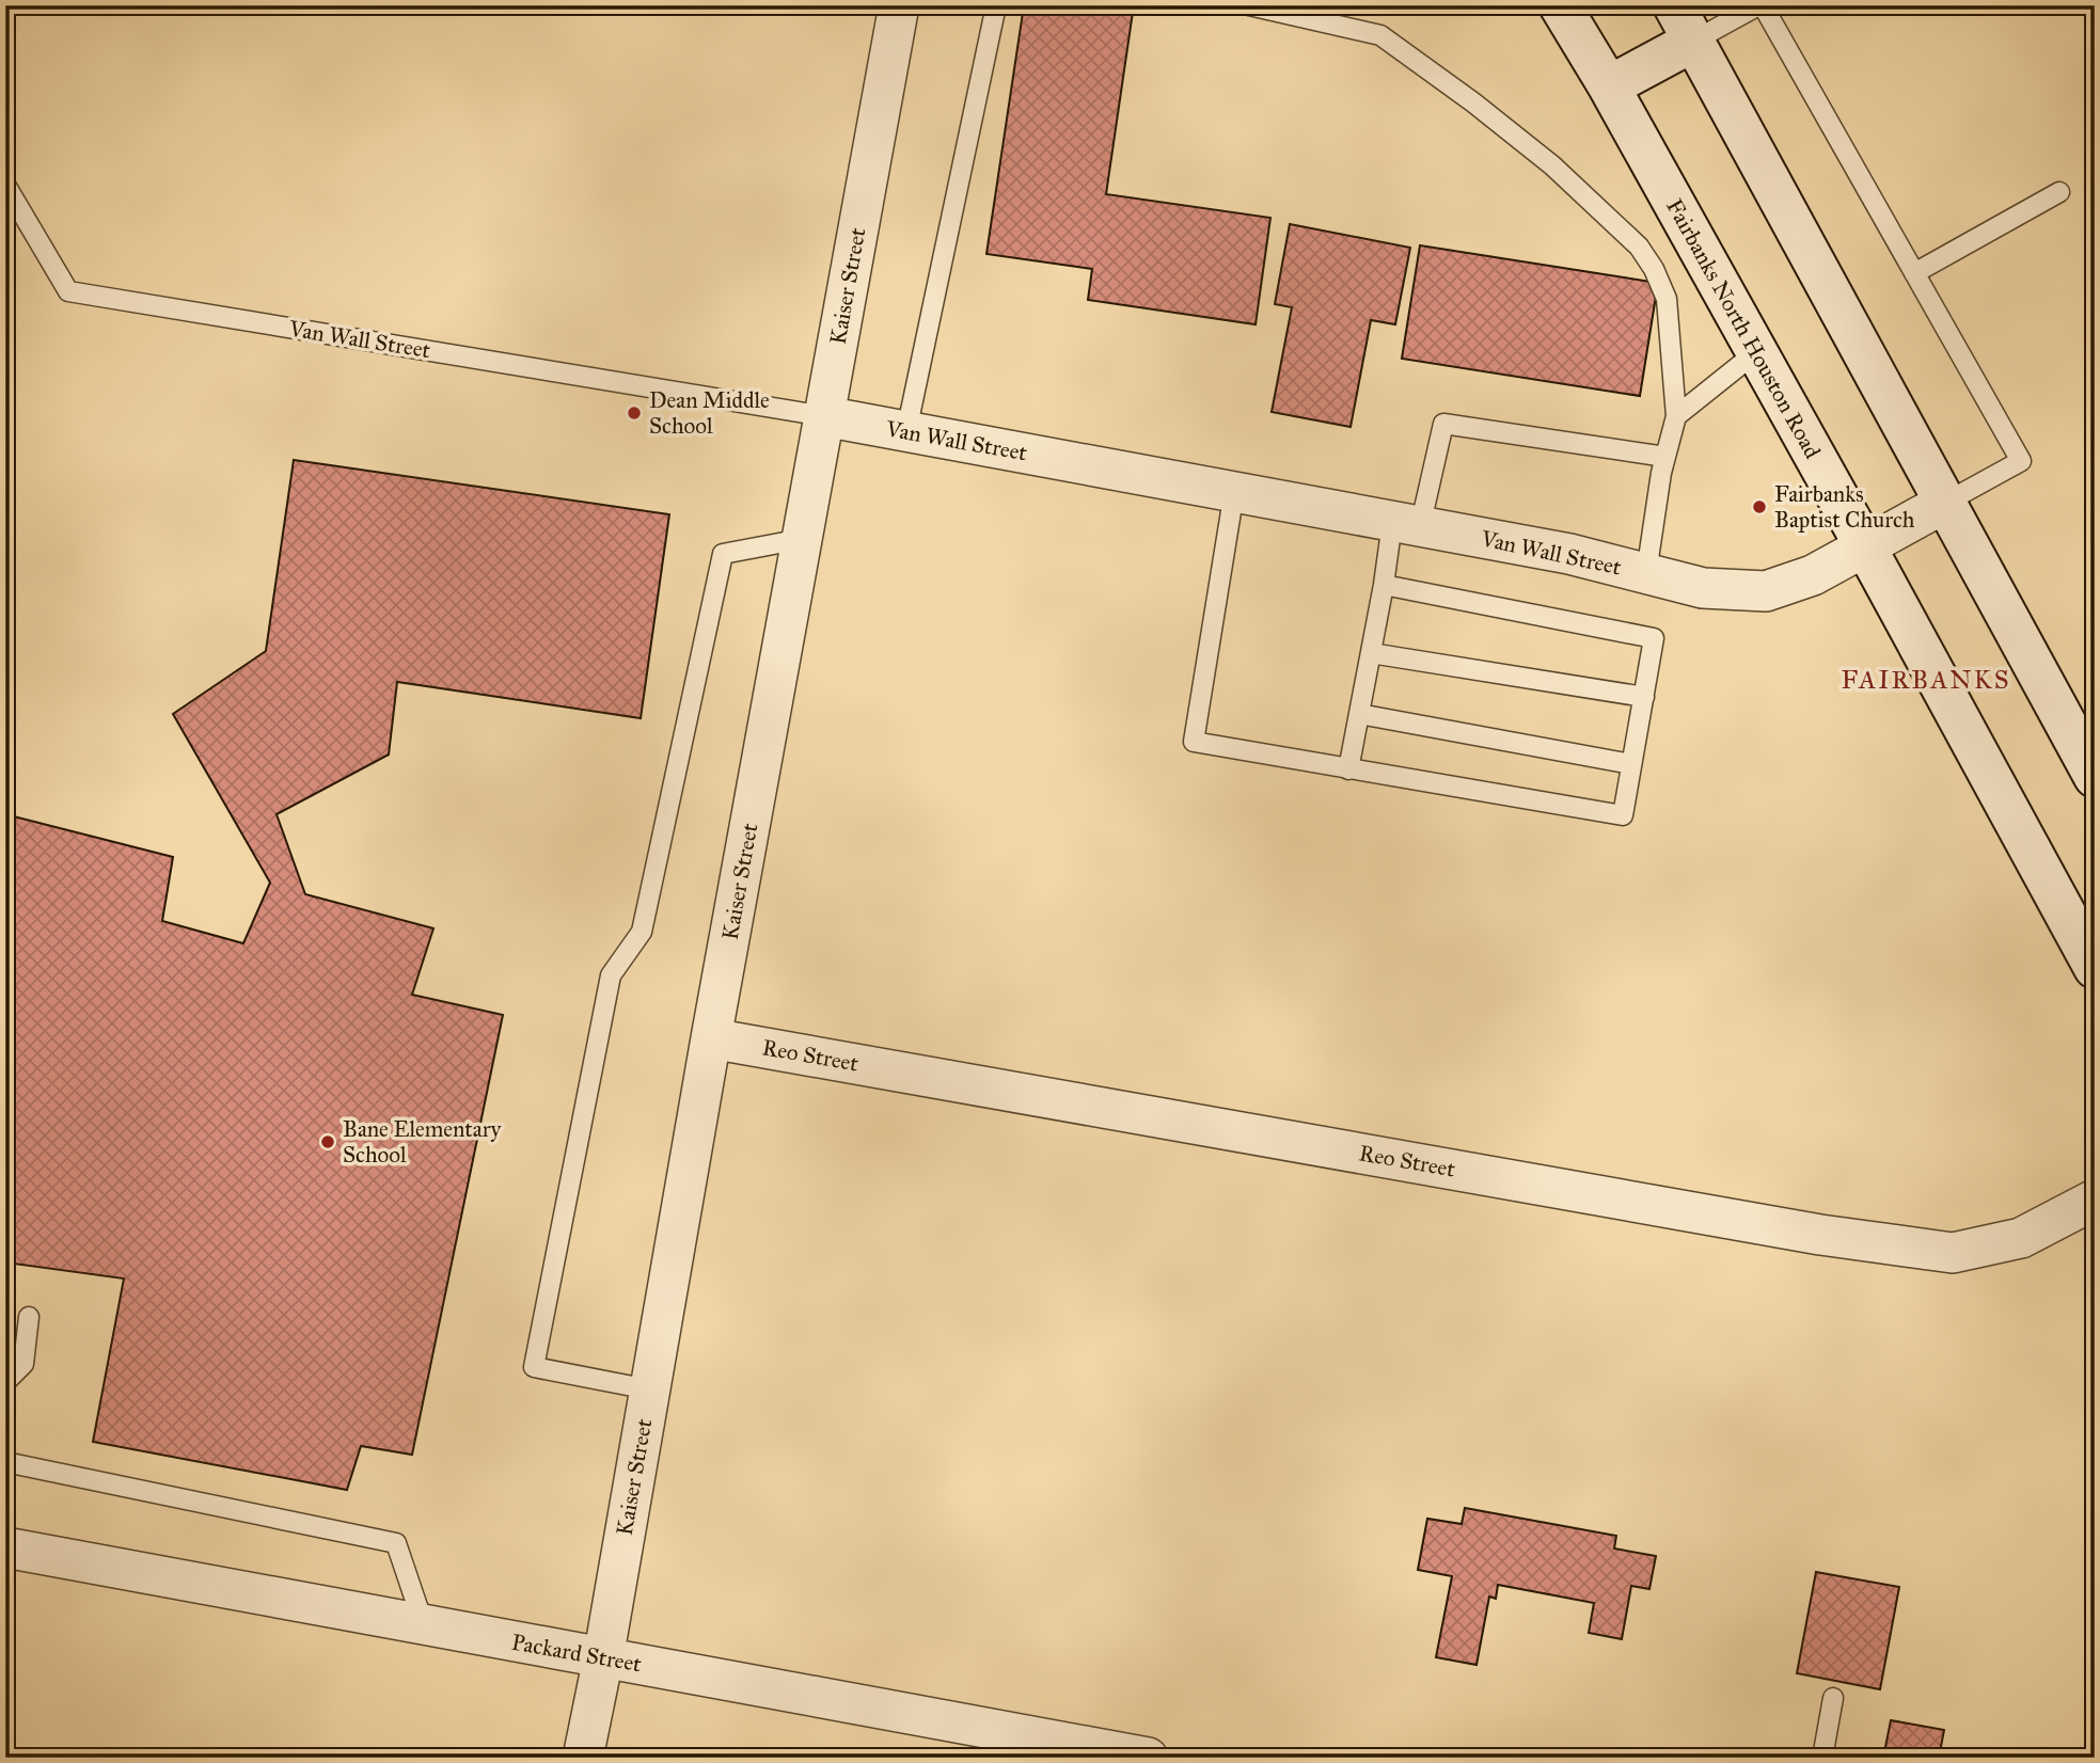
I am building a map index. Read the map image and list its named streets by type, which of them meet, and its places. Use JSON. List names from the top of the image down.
{
  "streets": {
    "main road": ["Fairbanks North Houston Road"],
    "street": [
      "Kaiser Street",
      "Van Wall Street",
      "Reo Street",
      "Packard Street"
    ]
  },
  "crossings": [
    ["Kaiser Street", "Van Wall Street"],
    ["Kaiser Street", "Reo Street"],
    ["Kaiser Street", "Packard Street"],
    ["Fairbanks North Houston Road", "Van Wall Street"]
  ],
  "districts": ["FAIRBANKS"],
  "places": ["Dean Middle School", "Fairbanks Baptist Church", "Bane Elementary School"]
}
